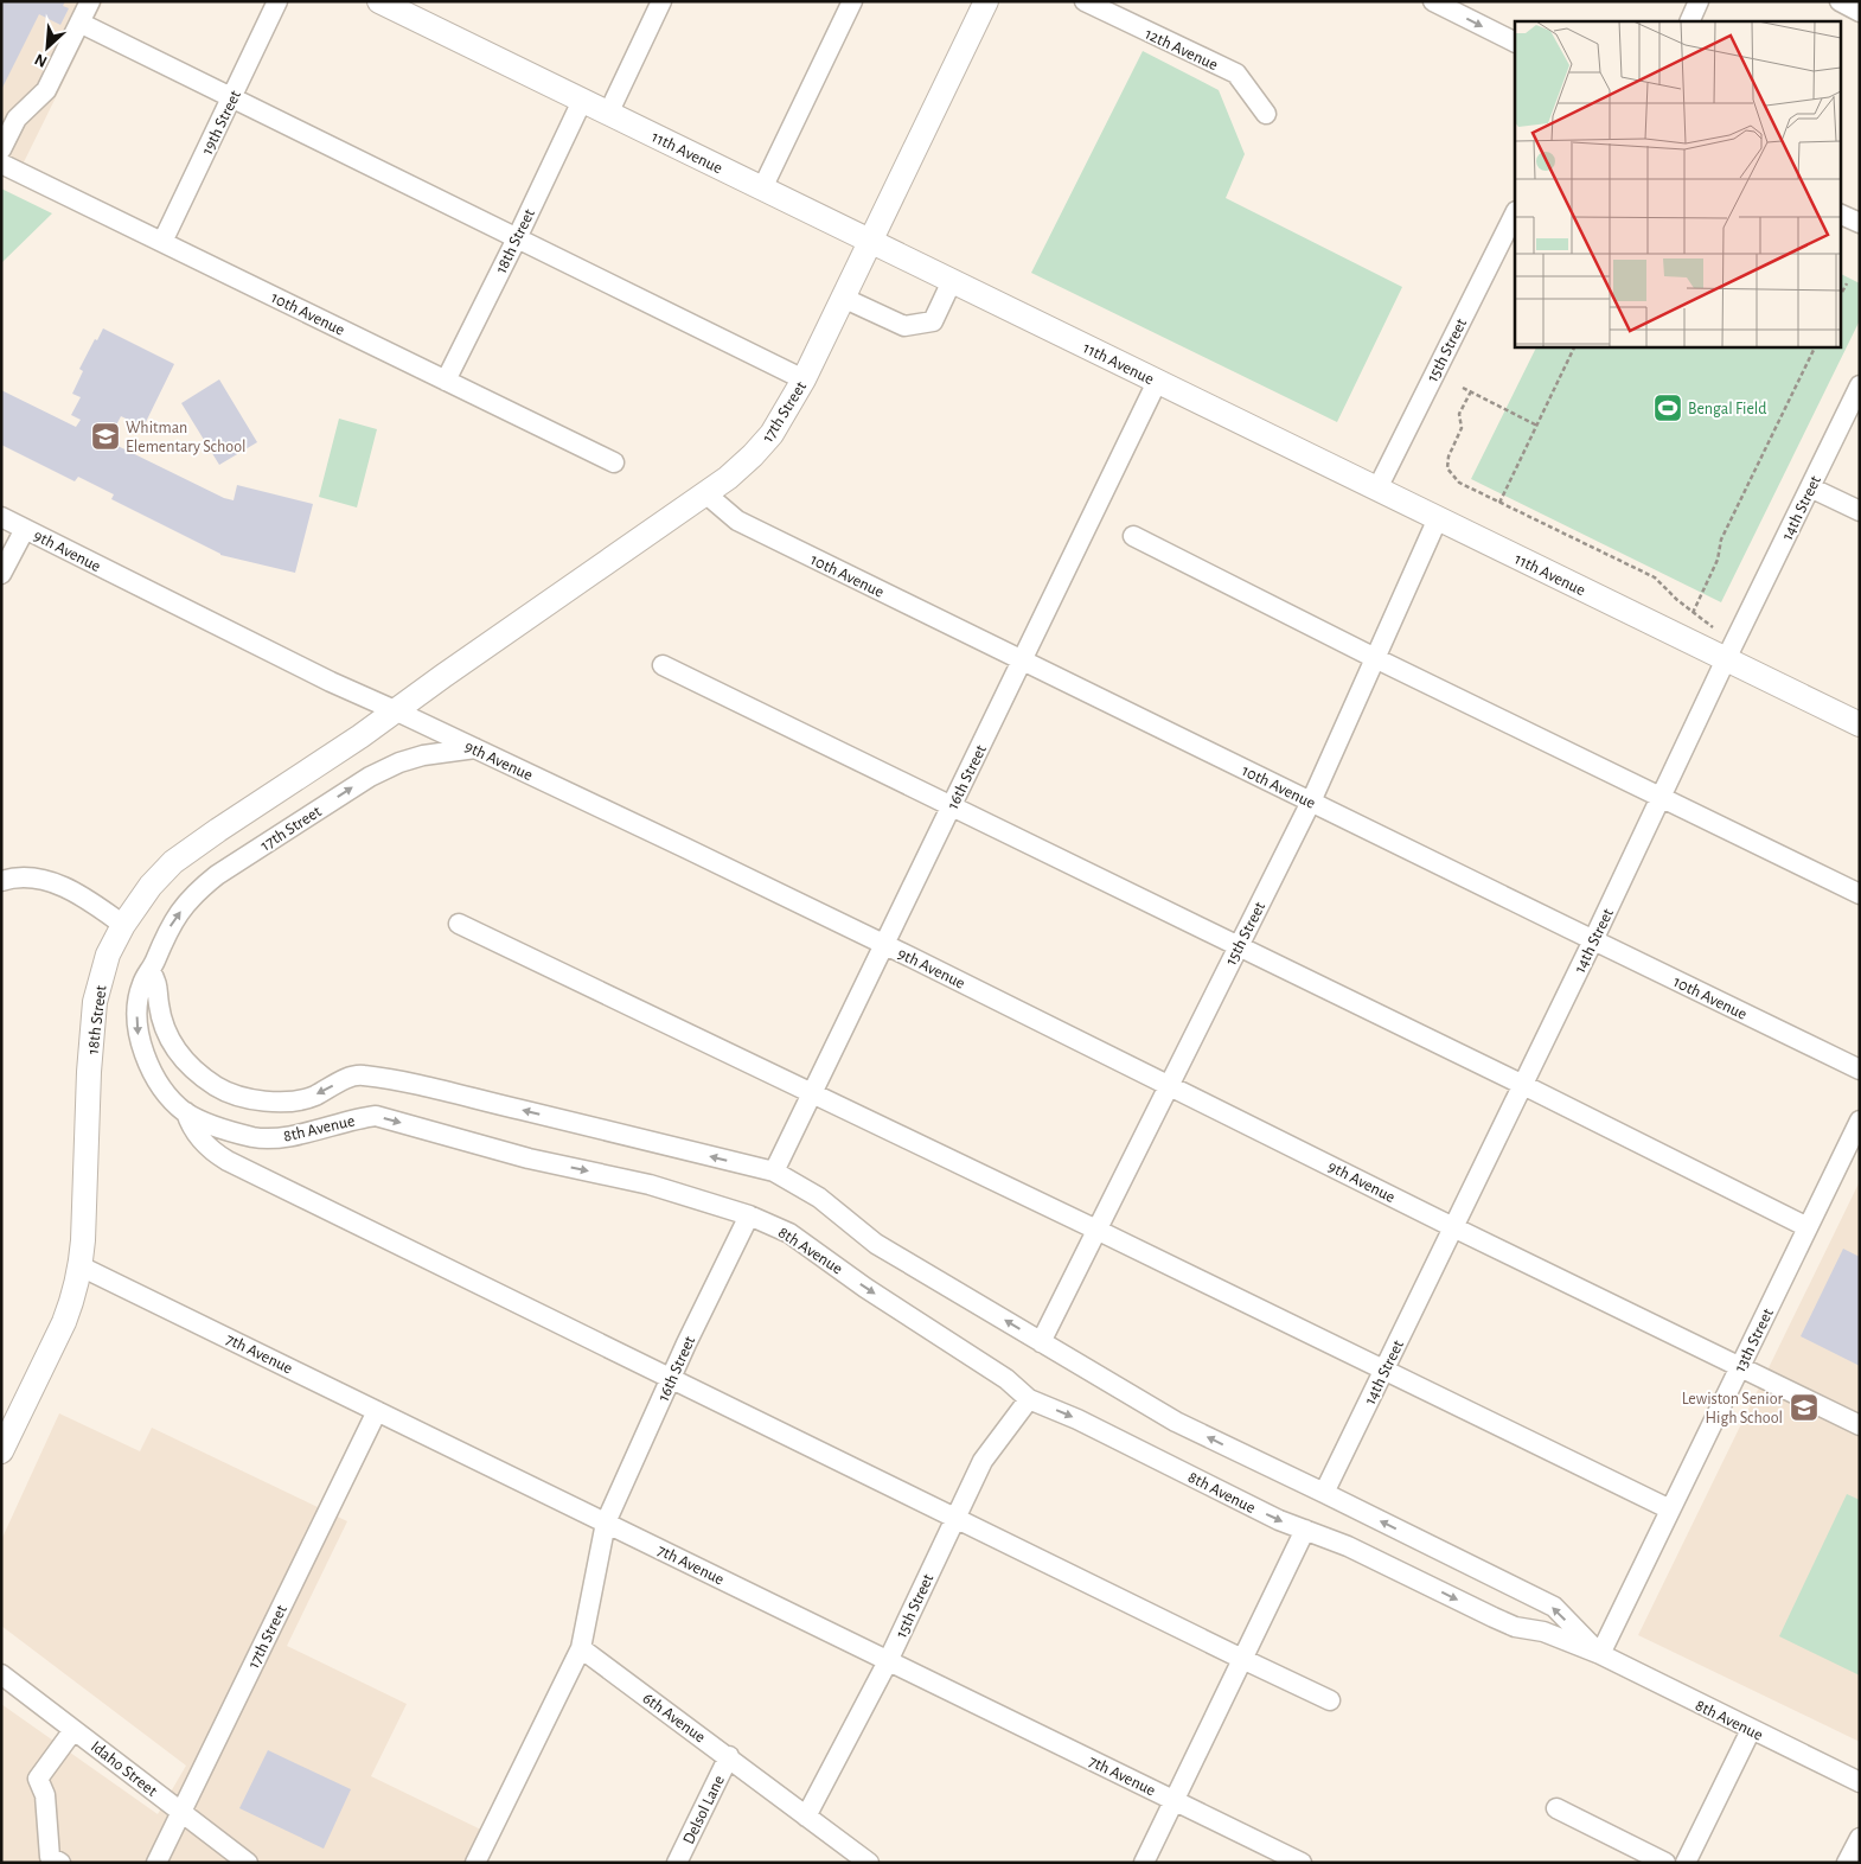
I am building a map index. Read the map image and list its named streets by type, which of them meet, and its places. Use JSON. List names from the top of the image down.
{
  "streets": {
    "main road": ["11th Avenue", "18th Street", "17th Street"],
    "street": [
      "12th Avenue",
      "19th Street",
      "10th Avenue",
      "15th Street",
      "14th Street",
      "9th Avenue",
      "16th Street",
      "8th Avenue",
      "13th Street",
      "7th Avenue",
      "6th Avenue",
      "Idaho Street",
      "Delsol Lane"
    ]
  },
  "crossings": [
    ["19th Street", "10th Avenue"],
    ["11th Avenue", "18th Street"],
    ["11th Avenue", "15th Street"],
    ["11th Avenue", "17th Street"],
    ["11th Avenue", "14th Street"],
    ["11th Avenue", "16th Street"],
    ["18th Street", "10th Avenue"],
    ["18th Street", "17th Street"],
    ["18th Street", "9th Avenue"],
    ["18th Street", "7th Avenue"],
    ["10th Avenue", "15th Street"],
    ["10th Avenue", "17th Street"],
    ["10th Avenue", "14th Street"],
    ["10th Avenue", "16th Street"],
    ["15th Street", "9th Avenue"],
    ["15th Street", "8th Avenue"],
    ["15th Street", "7th Avenue"],
    ["15th Street", "6th Avenue"],
    ["17th Street", "9th Avenue"],
    ["17th Street", "8th Avenue"],
    ["17th Street", "7th Avenue"],
    ["17th Street", "Idaho Street"],
    ["14th Street", "9th Avenue"],
    ["14th Street", "8th Avenue"],
    ["9th Avenue", "16th Street"],
    ["9th Avenue", "13th Street"],
    ["16th Street", "8th Avenue"],
    ["16th Street", "7th Avenue"],
    ["8th Avenue", "13th Street"],
    ["6th Avenue", "Delsol Lane"]
  ],
  "places": {
    "sports": ["Bengal Field"],
    "school or university": ["Whitman Elementary School", "Lewiston Senior High School"]
  },
  "north": "bottom left"
}
